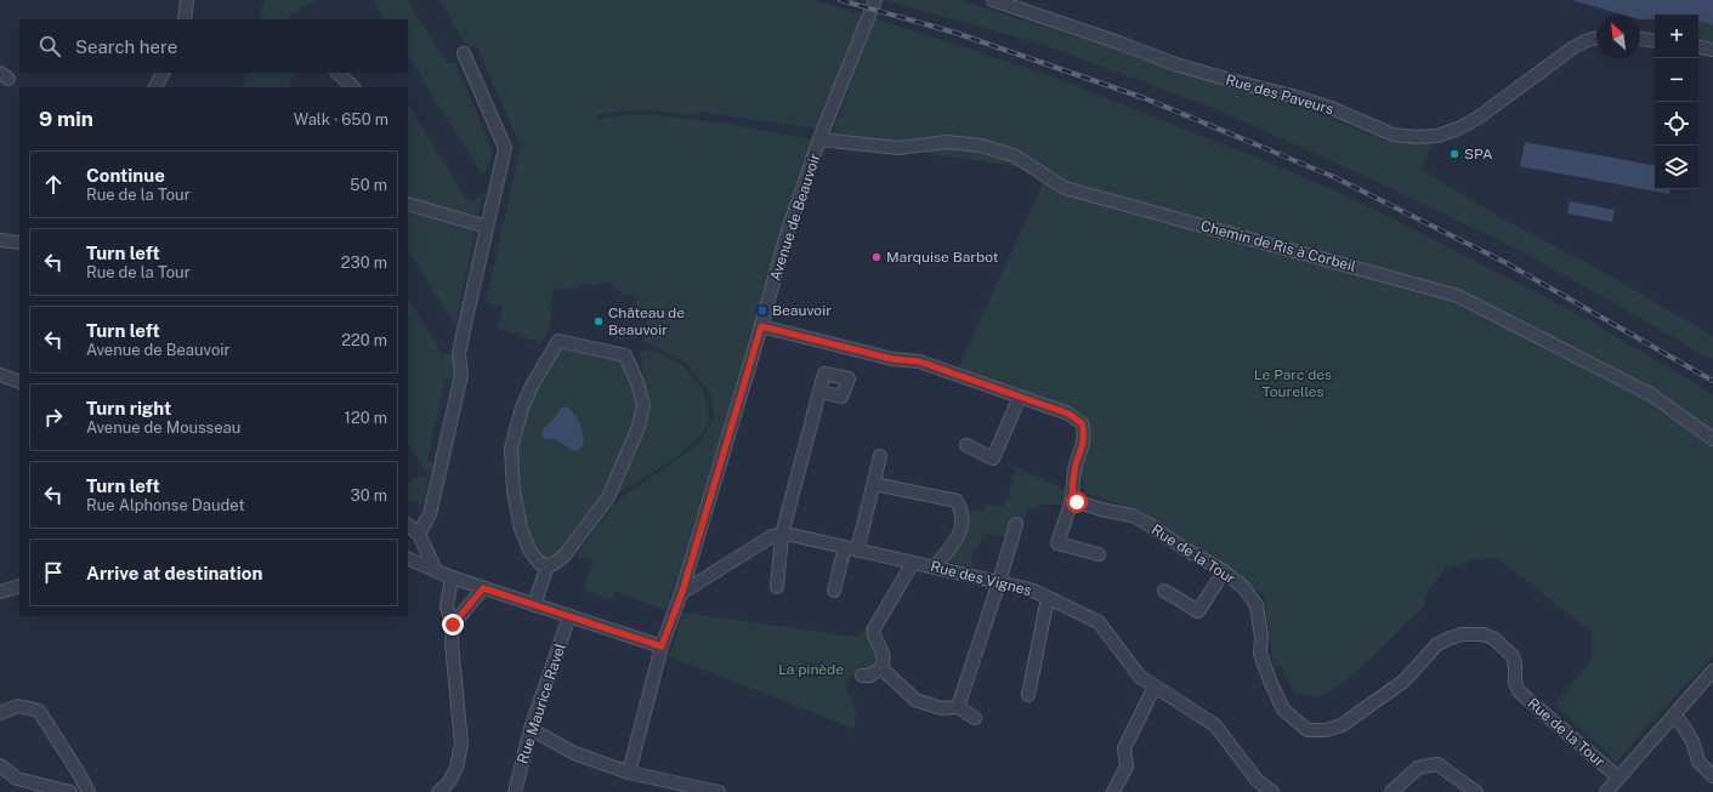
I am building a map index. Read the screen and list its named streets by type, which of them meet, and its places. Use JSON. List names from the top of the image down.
{
  "streets": {
    "street": [
      "Rue des Paveurs",
      "Avenue de Beauvoir",
      "Chemin de Ris à Corbeil",
      "Rue de la Tour",
      "Rue des Vignes",
      "Rue Maurice Ravel"
    ]
  },
  "crossings": [
    ["Avenue de Beauvoir", "Chemin de Ris à Corbeil"],
    ["Avenue de Beauvoir", "Rue des Vignes"]
  ],
  "parks": ["Le Parc des Tourelles", "La pinède"],
  "places": {
    "other": ["SPA", "Marquise Barbot", "Château de Beauvoir"],
    "transit": ["Beauvoir"]
  },
  "north": "top left",
  "page": {
    "map_buttons": ["+", "−"],
    "search": "Search here",
    "heading": ["9 min", "Walk · 650 m"],
    "list": [
      ["Continue", "Rue de la Tour", "50 m"],
      ["Turn left", "Rue de la Tour", "230 m"],
      ["Turn left", "Avenue de Beauvoir", "220 m"],
      ["Turn right", "Avenue de Mousseau", "120 m"],
      ["Turn left", "Rue Alphonse Daudet", "30 m"],
      "Arrive at destination"
    ]
  }
}
